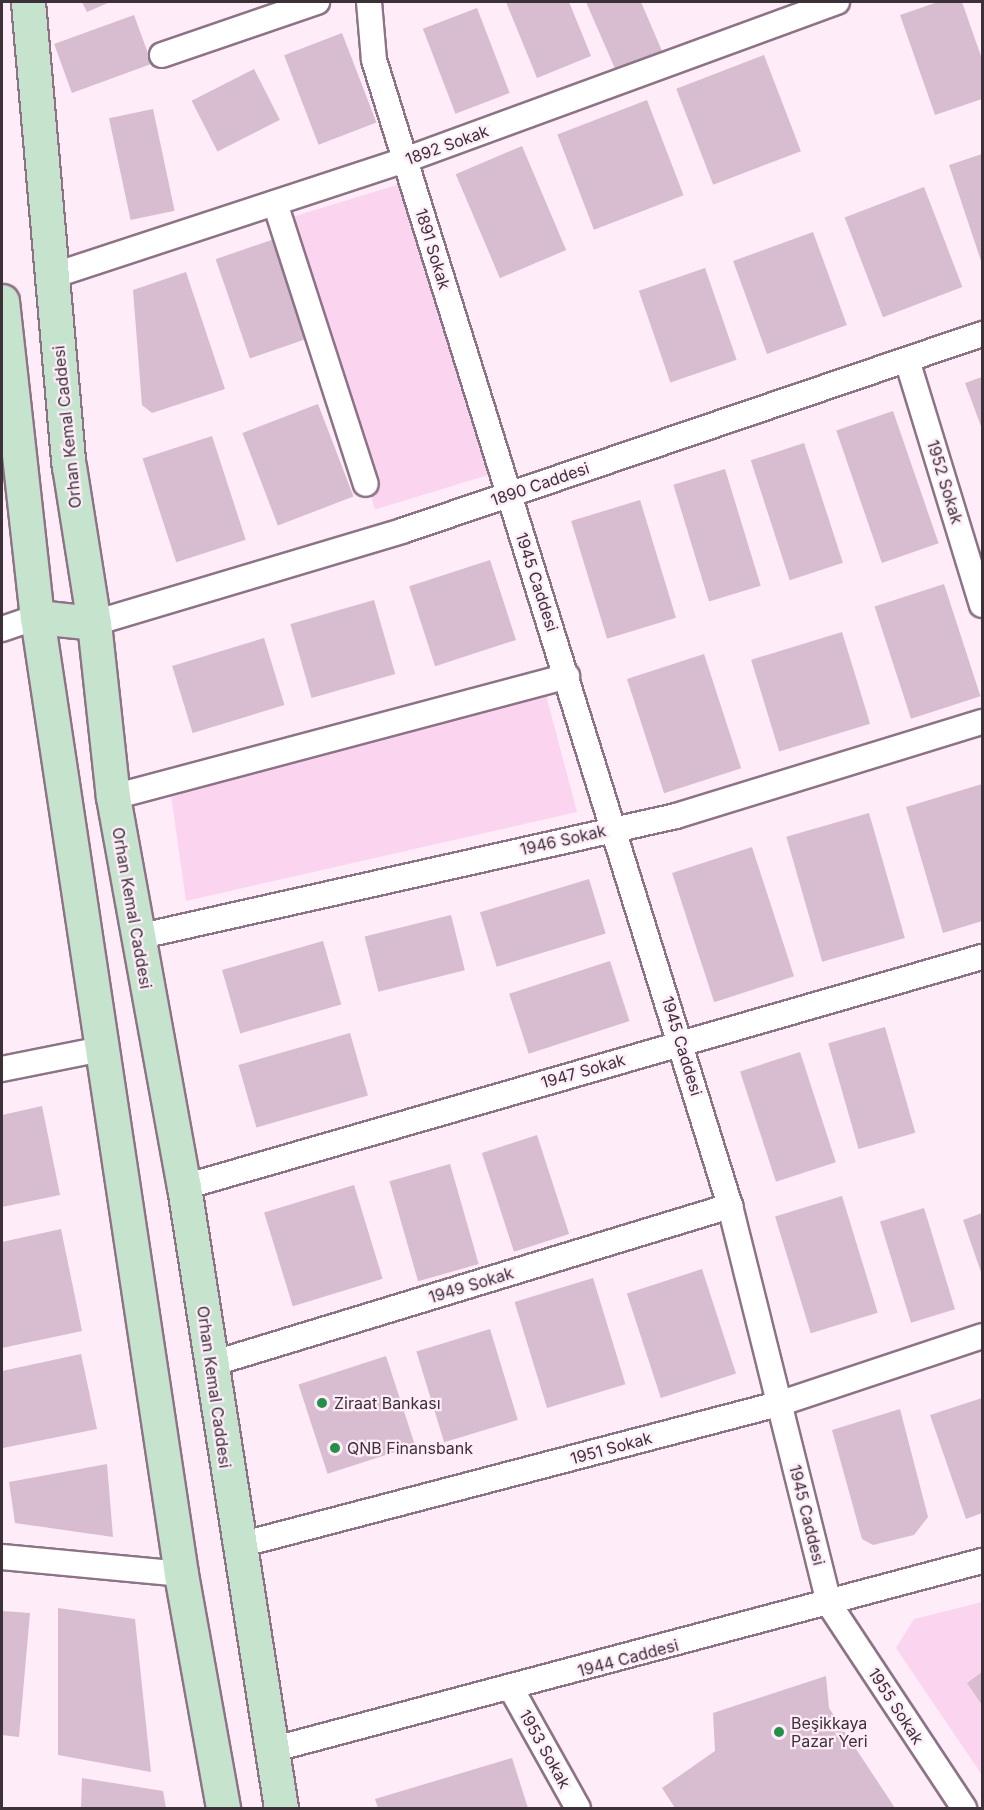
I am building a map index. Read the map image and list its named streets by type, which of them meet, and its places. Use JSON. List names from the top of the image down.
{
  "streets": {
    "main road": ["Orhan Kemal Caddesi"],
    "street": [
      "1892 Sokak",
      "1891 Sokak",
      "1952 Sokak",
      "1890 Caddesi",
      "1945 Caddesi",
      "1946 Sokak",
      "1947 Sokak",
      "1949 Sokak",
      "1951 Sokak",
      "1944 Caddesi",
      "1955 Sokak",
      "1953 Sokak"
    ]
  },
  "crossings": [
    ["1892 Sokak", "1891 Sokak"],
    ["1892 Sokak", "Orhan Kemal Caddesi"],
    ["1891 Sokak", "1890 Caddesi"],
    ["1891 Sokak", "1945 Caddesi"],
    ["Orhan Kemal Caddesi", "1890 Caddesi"],
    ["Orhan Kemal Caddesi", "1946 Sokak"],
    ["Orhan Kemal Caddesi", "1947 Sokak"],
    ["Orhan Kemal Caddesi", "1949 Sokak"],
    ["Orhan Kemal Caddesi", "1951 Sokak"],
    ["Orhan Kemal Caddesi", "1944 Caddesi"],
    ["1952 Sokak", "1890 Caddesi"],
    ["1890 Caddesi", "1945 Caddesi"],
    ["1945 Caddesi", "1946 Sokak"],
    ["1945 Caddesi", "1947 Sokak"],
    ["1945 Caddesi", "1949 Sokak"],
    ["1945 Caddesi", "1951 Sokak"],
    ["1945 Caddesi", "1944 Caddesi"],
    ["1945 Caddesi", "1955 Sokak"],
    ["1944 Caddesi", "1955 Sokak"],
    ["1944 Caddesi", "1953 Sokak"]
  ],
  "places": ["Ziraat Bankası", "QNB Finansbank", "Beşikkaya Pazar Yeri"]
}
